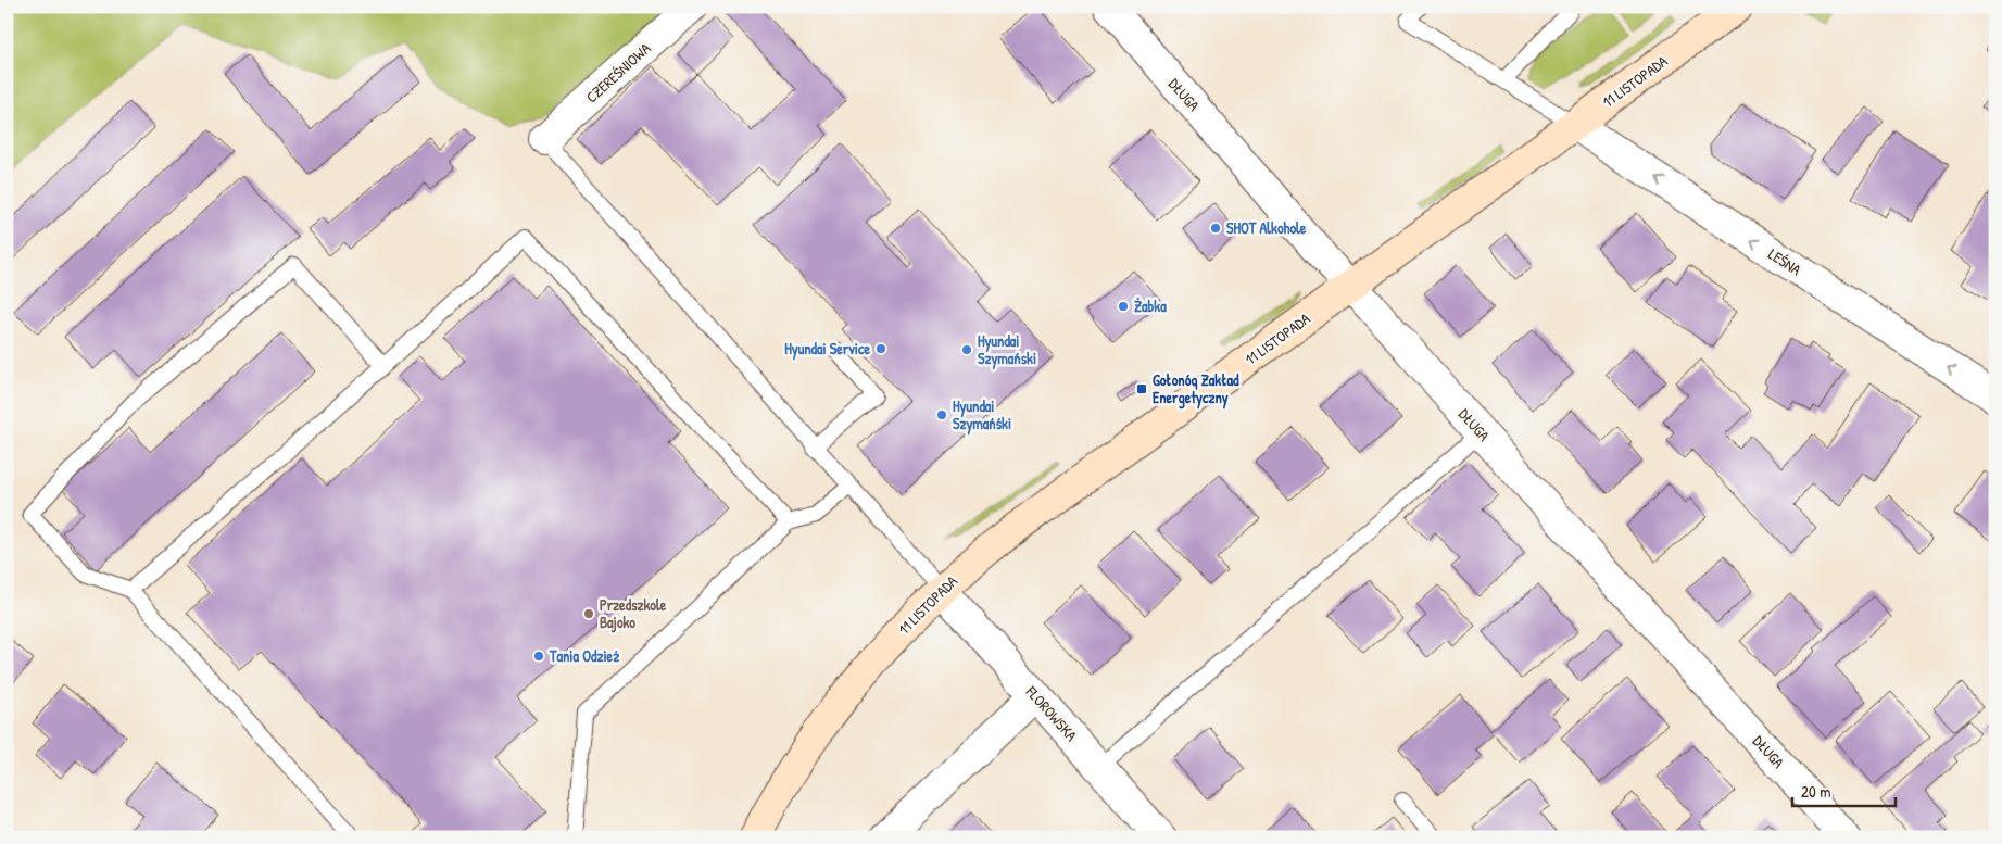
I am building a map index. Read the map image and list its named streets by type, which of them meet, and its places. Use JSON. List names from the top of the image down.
{
  "streets": {
    "street": [
      "CZEREŚNIOWA",
      "11 LISTOPADA",
      "DŁUGA",
      "LEŚNA",
      "FLOROWSKA"
    ]
  },
  "crossings": [
    ["11 LISTOPADA", "DŁUGA"],
    ["11 LISTOPADA", "LEŚNA"],
    ["11 LISTOPADA", "FLOROWSKA"]
  ],
  "one_way": ["LEŚNA"],
  "places": {
    "other": [
      "SHOT Alkohole",
      "Żabka",
      "Hyundai Service",
      "Hyundai Szymański",
      "Hyundai Szymańśki",
      "Przedszkole Bajoko",
      "Tania Odzież"
    ],
    "transit": ["Gołonóg Zakład Energetyczny"]
  },
  "scale_bar": "20 m"
}
